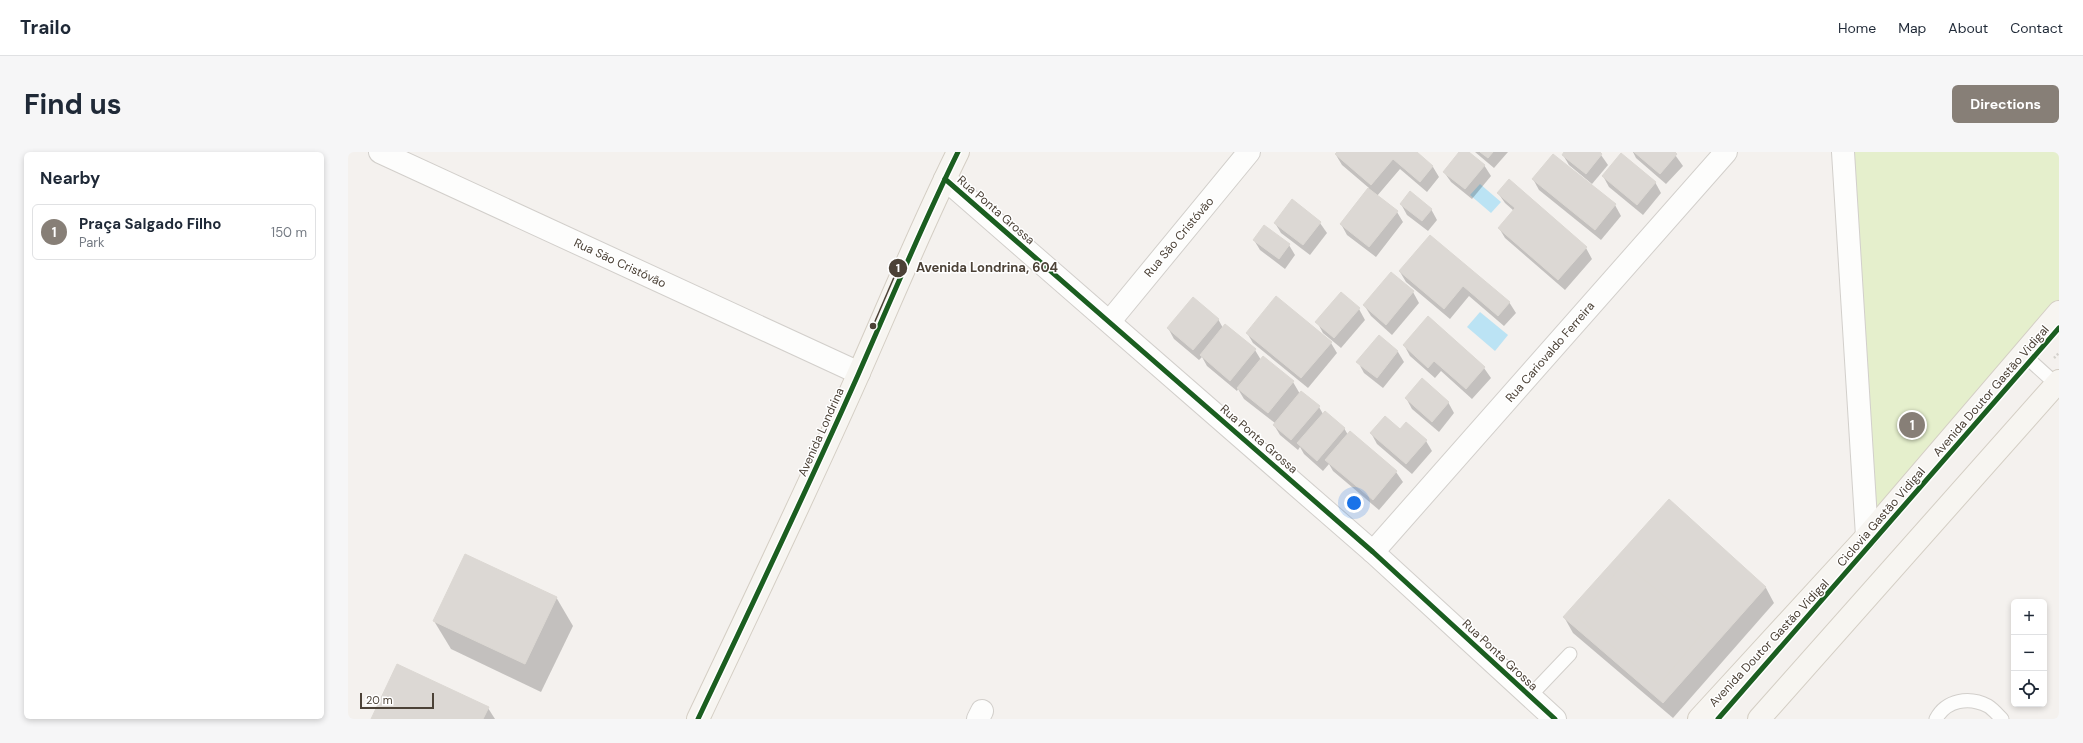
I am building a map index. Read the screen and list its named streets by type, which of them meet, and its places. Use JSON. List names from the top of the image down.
{
  "streets": {
    "main road": ["Avenida Doutor Gastão Vidigal", "Avenida Londrina"],
    "street": ["Rua Ponta Grossa", "Rua São Cristóvão", "Rua Cariovaldo Ferreira"],
    "cycle path": ["Ciclovia Gastão Vidigal"]
  },
  "crossings": [
    ["Rua Ponta Grossa", "Rua São Cristóvão"],
    ["Rua Ponta Grossa", "Rua Cariovaldo Ferreira"],
    ["Rua Ponta Grossa", "Avenida Londrina"],
    ["Rua São Cristóvão", "Avenida Londrina"]
  ],
  "places": ["Avenida Londrina, 604"],
  "scale_bar": "20 m",
  "page": {
    "header": "Trailo",
    "nav": [
      "Home",
      "Map",
      "About",
      "Contact"
    ],
    "buttons": "Directions",
    "title": "Find us",
    "heading": "Nearby",
    "list": [
      {
        "mark": "1",
        "name": "Praça Salgado Filho",
        "note": "Park",
        "value": "150 m"
      }
    ],
    "pins": "1",
    "map_buttons": ["+", "−"],
    "scale": "20 m"
  }
}
